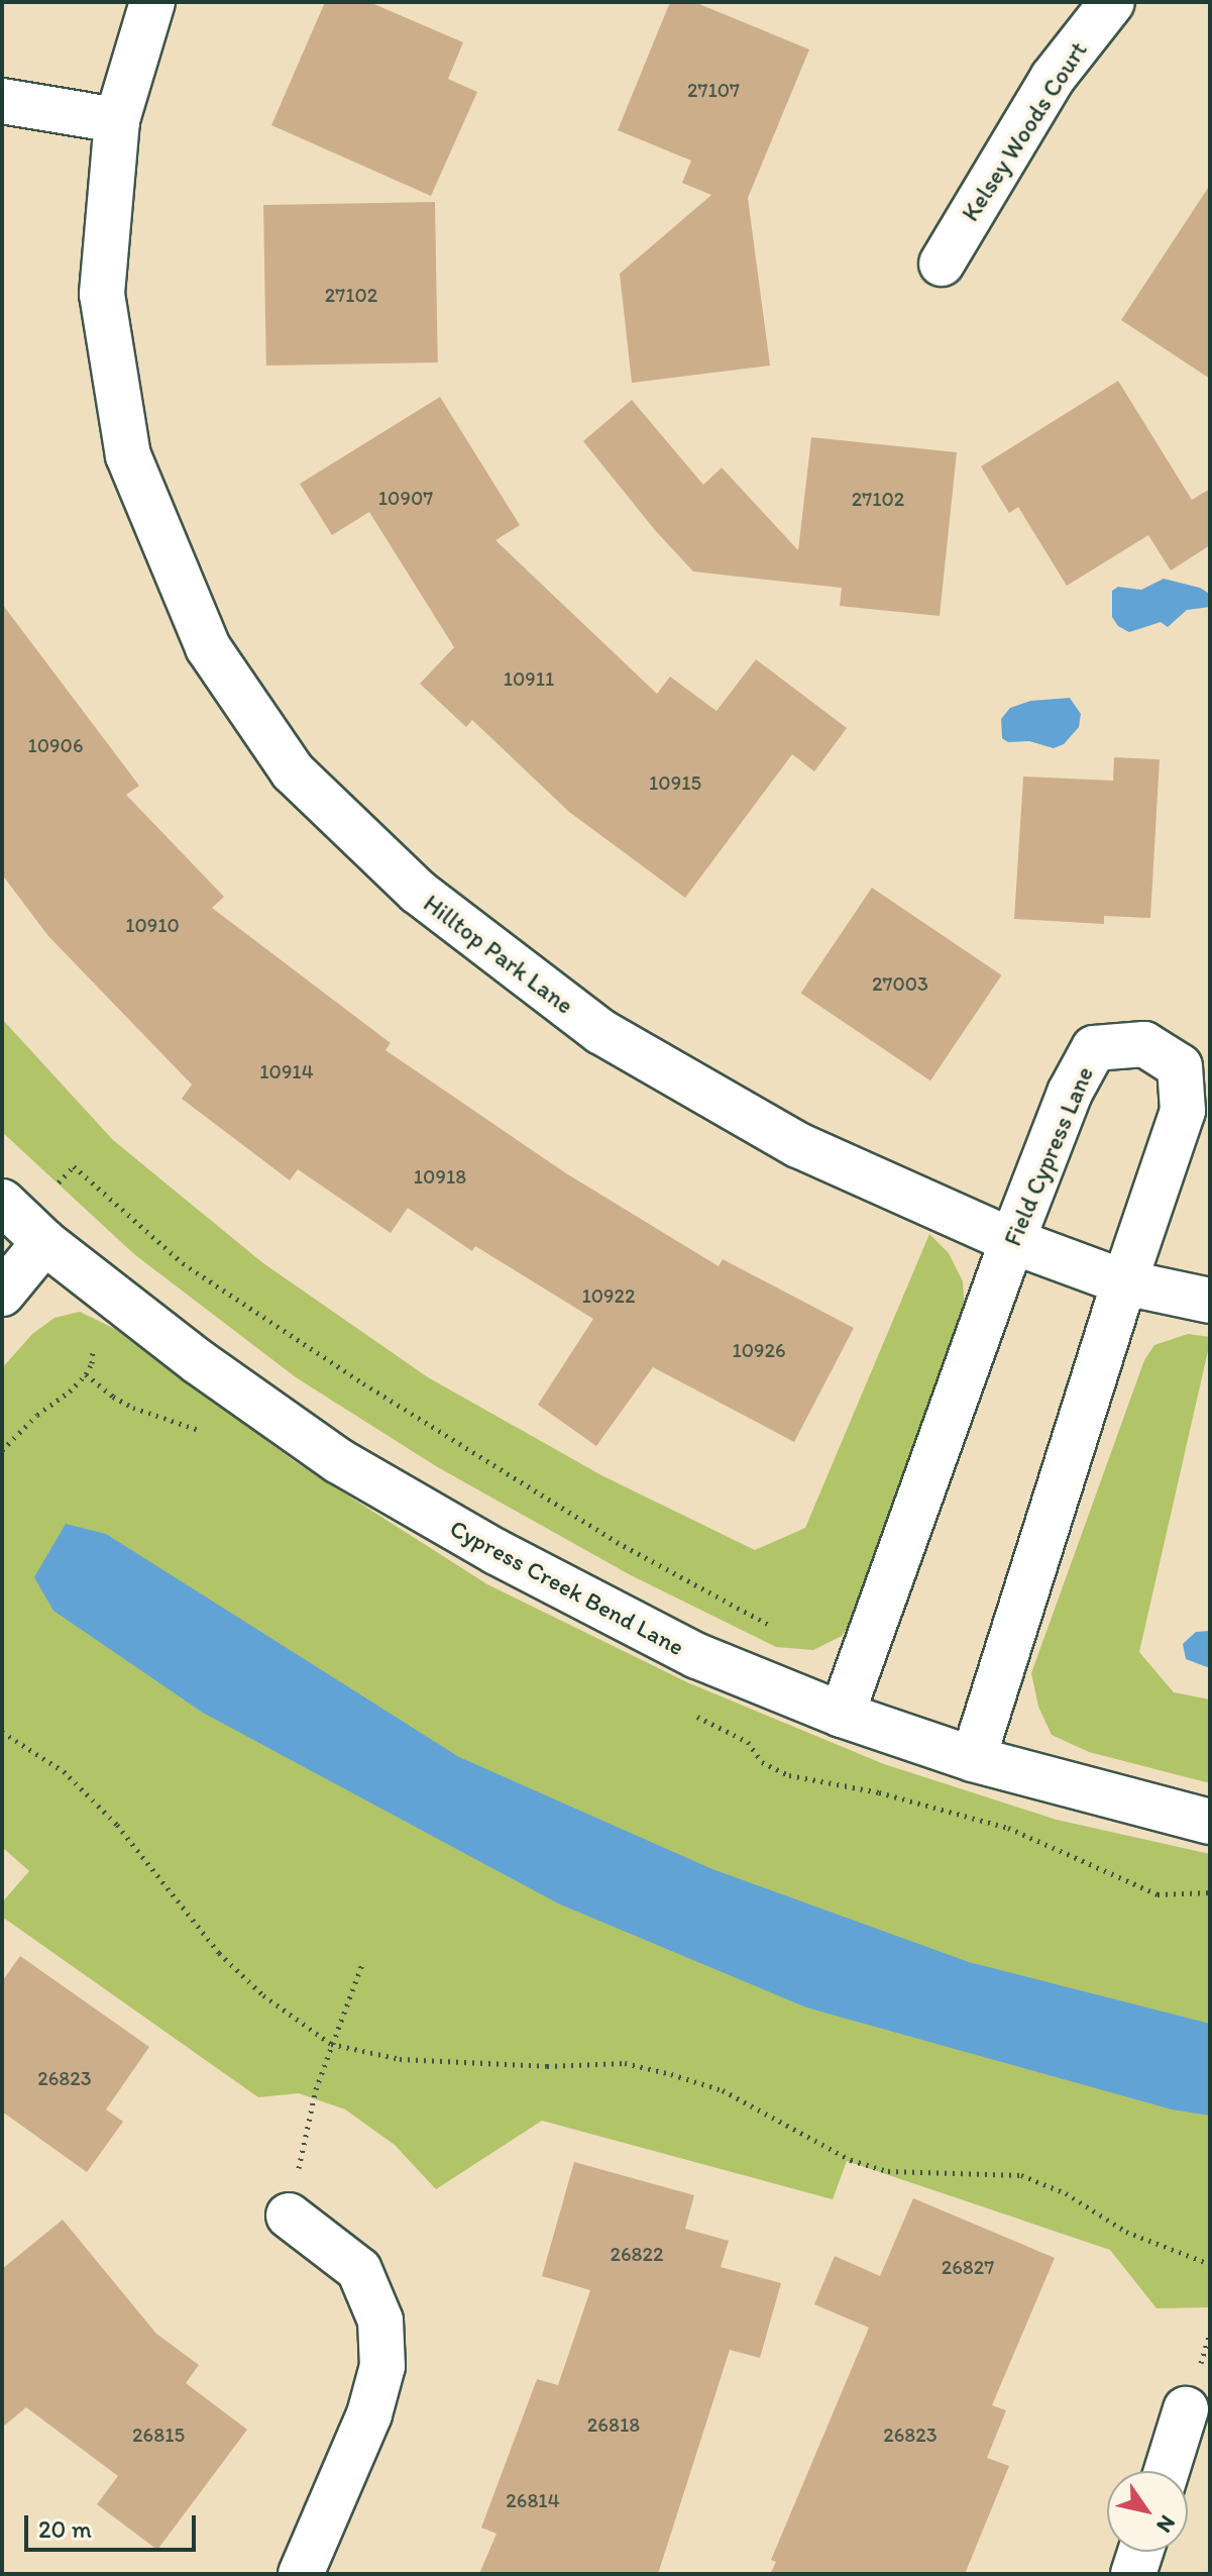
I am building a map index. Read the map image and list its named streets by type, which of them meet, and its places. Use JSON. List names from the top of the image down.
{
  "streets": {
    "street": [
      "Kelsey Woods Court",
      "Hilltop Park Lane",
      "Field Cypress Lane",
      "Cypress Creek Bend Lane"
    ]
  },
  "crossings": [
    ["Hilltop Park Lane", "Field Cypress Lane"],
    ["Field Cypress Lane", "Cypress Creek Bend Lane"]
  ],
  "house_numbers": [
    "27107",
    "27102",
    "10907",
    "27102",
    "10911",
    "10906",
    "10915",
    "10910",
    "27003",
    "10914",
    "10918",
    "10922",
    "10926",
    "26823",
    "26822",
    "26827",
    "26818",
    "26815",
    "26823",
    "26814"
  ],
  "scale_bar": "20 m",
  "north": "bottom right"
}
